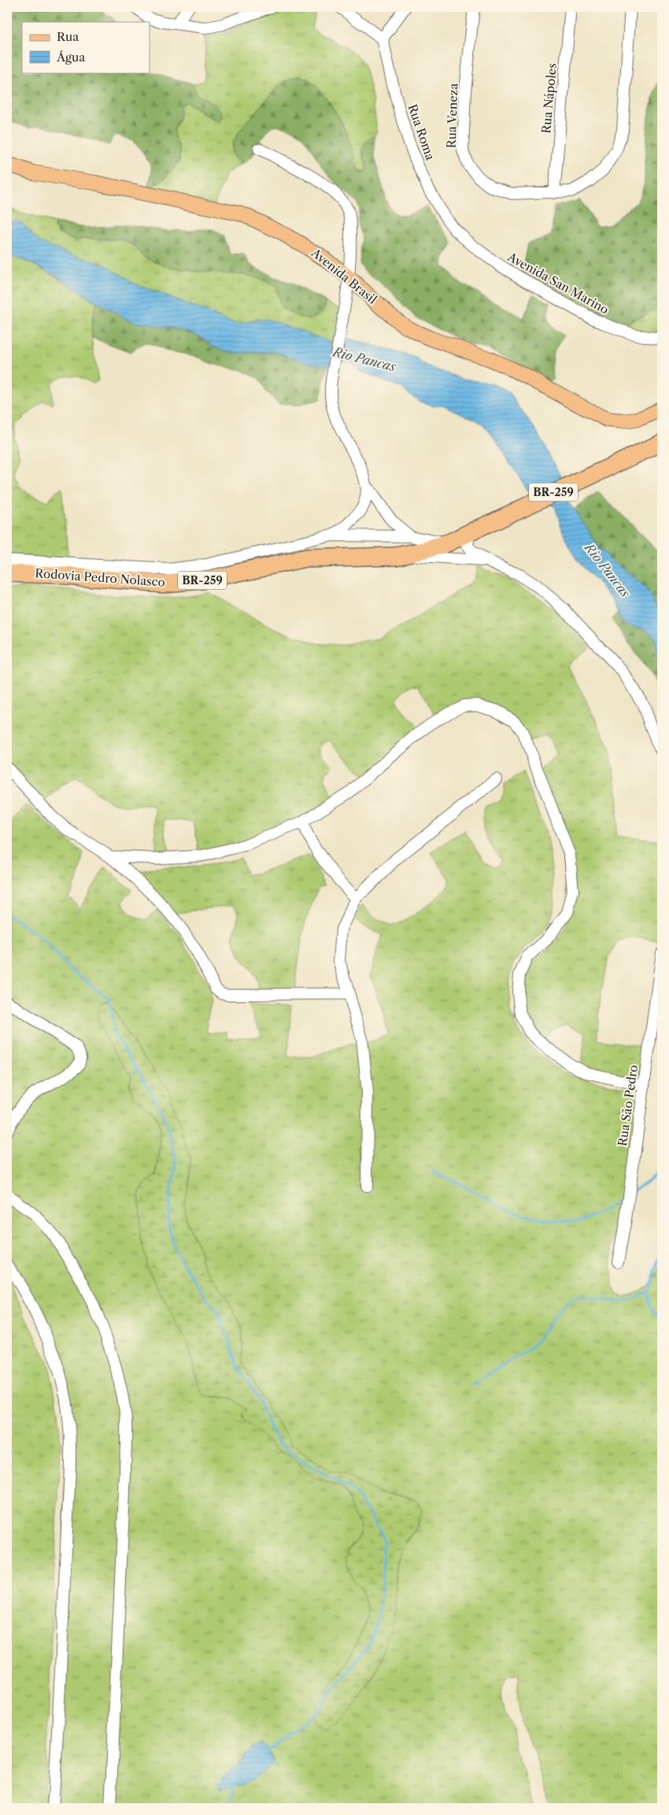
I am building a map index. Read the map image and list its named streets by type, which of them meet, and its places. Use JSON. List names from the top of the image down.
{
  "streets": {
    "highway": ["BR-259", "Rodovia Pedro Nolasco"],
    "main road": ["Avenida Brasil"],
    "street": [
      "Rua Nápoles",
      "Rua Veneza",
      "Rua Roma",
      "Avenida San Marino",
      "Rua São Pedro"
    ]
  },
  "crossings": [
    ["Rua Nápoles", "Rua Veneza"],
    ["Rua Roma", "Avenida San Marino"]
  ],
  "water": ["Rio Pancas"],
  "legend": ["Rua", "Água"]
}
